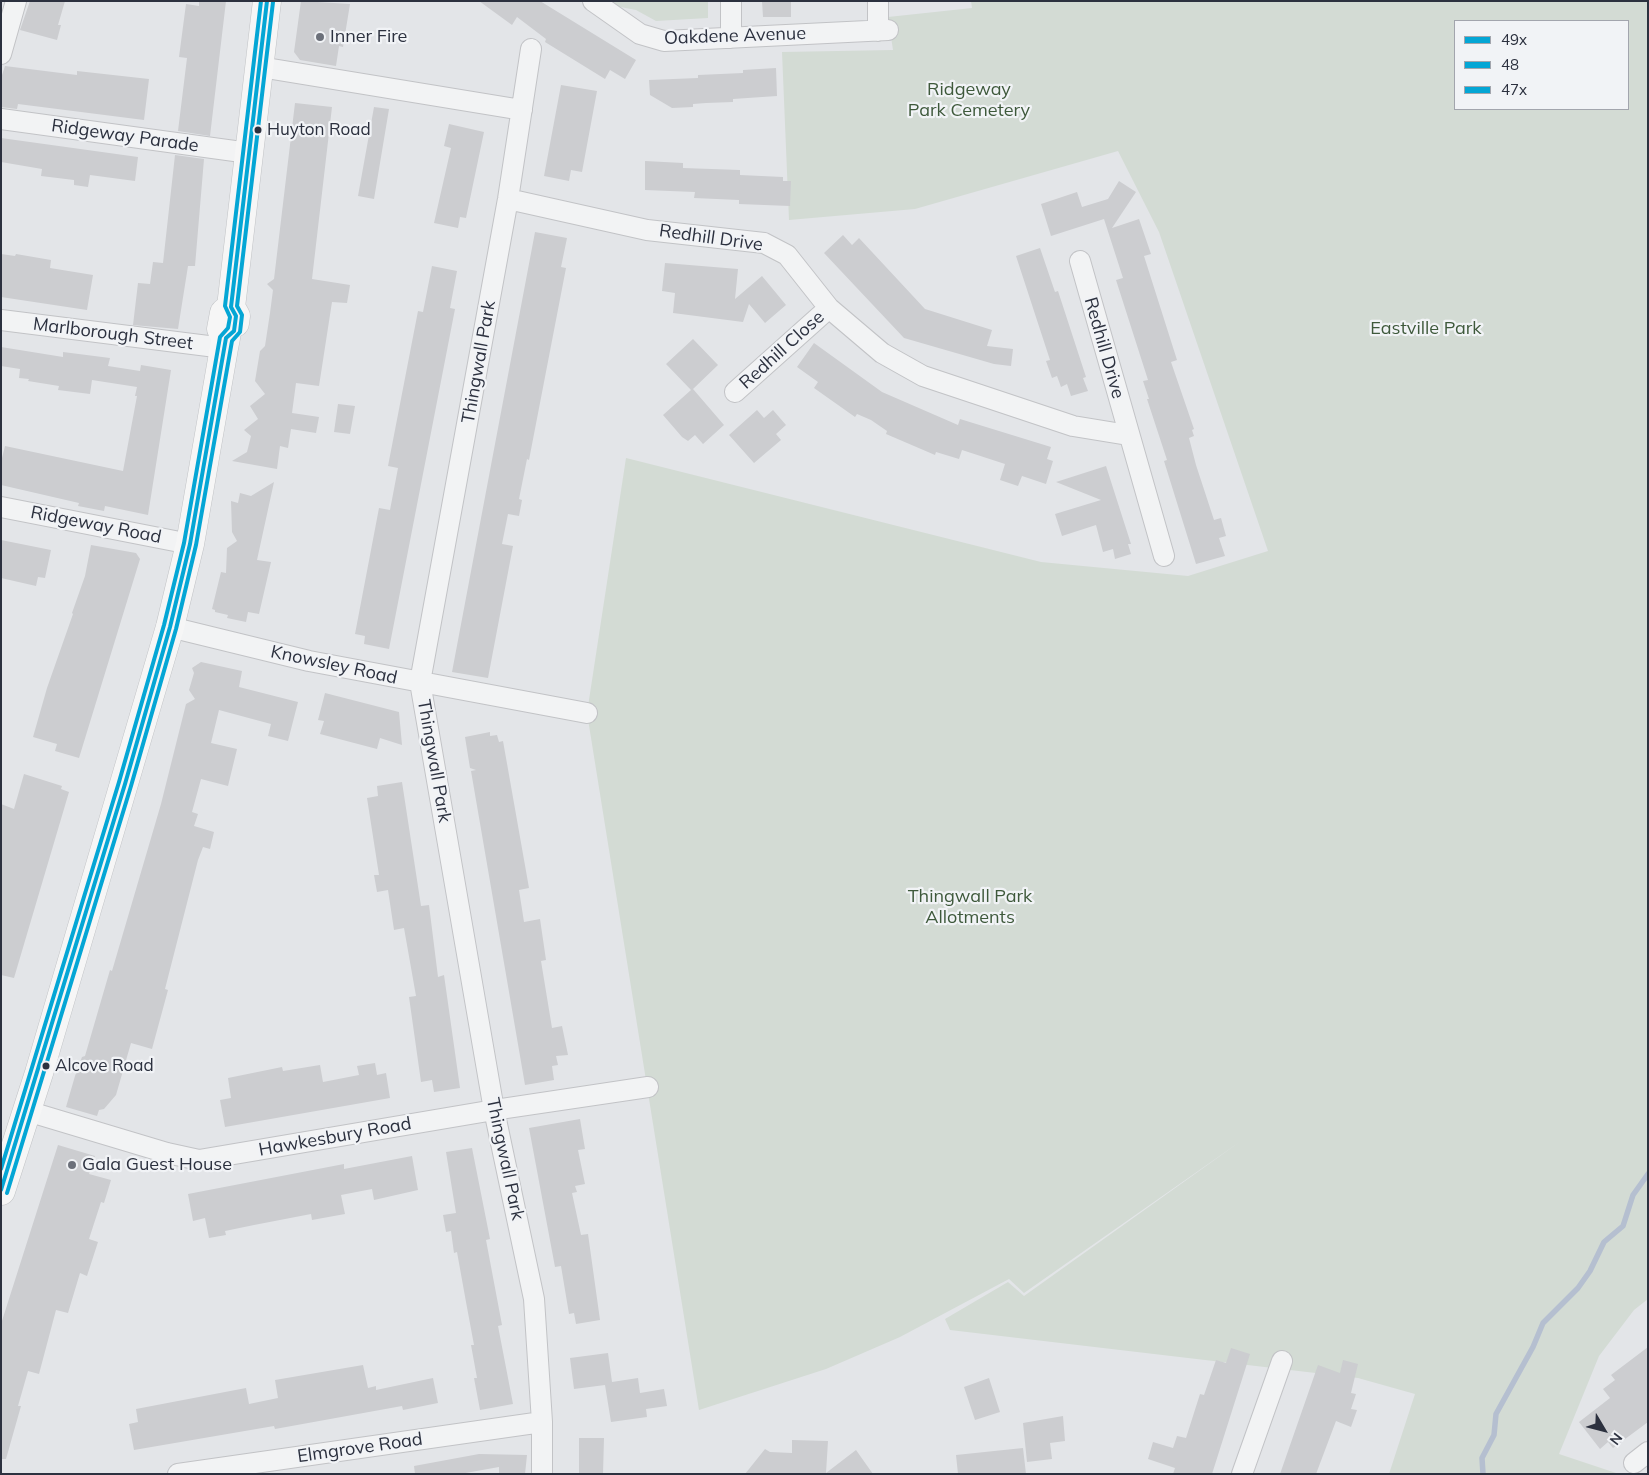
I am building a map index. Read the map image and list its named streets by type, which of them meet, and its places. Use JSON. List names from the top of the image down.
{
  "streets": {
    "street": [
      "Oakdene Avenue",
      "Ridgeway Parade",
      "Redhill Drive",
      "Marlborough Street",
      "Redhill Close",
      "Thingwall Park",
      "Ridgeway Road",
      "Knowsley Road",
      "Hawkesbury Road",
      "Elmgrove Road"
    ]
  },
  "crossings": [
    ["Redhill Drive", "Redhill Close"],
    ["Redhill Drive", "Thingwall Park"],
    ["Thingwall Park", "Knowsley Road"],
    ["Thingwall Park", "Hawkesbury Road"],
    ["Thingwall Park", "Elmgrove Road"]
  ],
  "parks": ["Ridgeway Park Cemetery", "Eastville Park", "Thingwall Park Allotments"],
  "places": [
    "Inner Fire",
    "Huyton Road",
    "Alcove Road",
    "Gala Guest House"
  ],
  "lines": ["transit line 49x", "transit line 47x", "transit line 48"],
  "legend": ["49x", "48", "47x"],
  "north": "bottom right"
}
